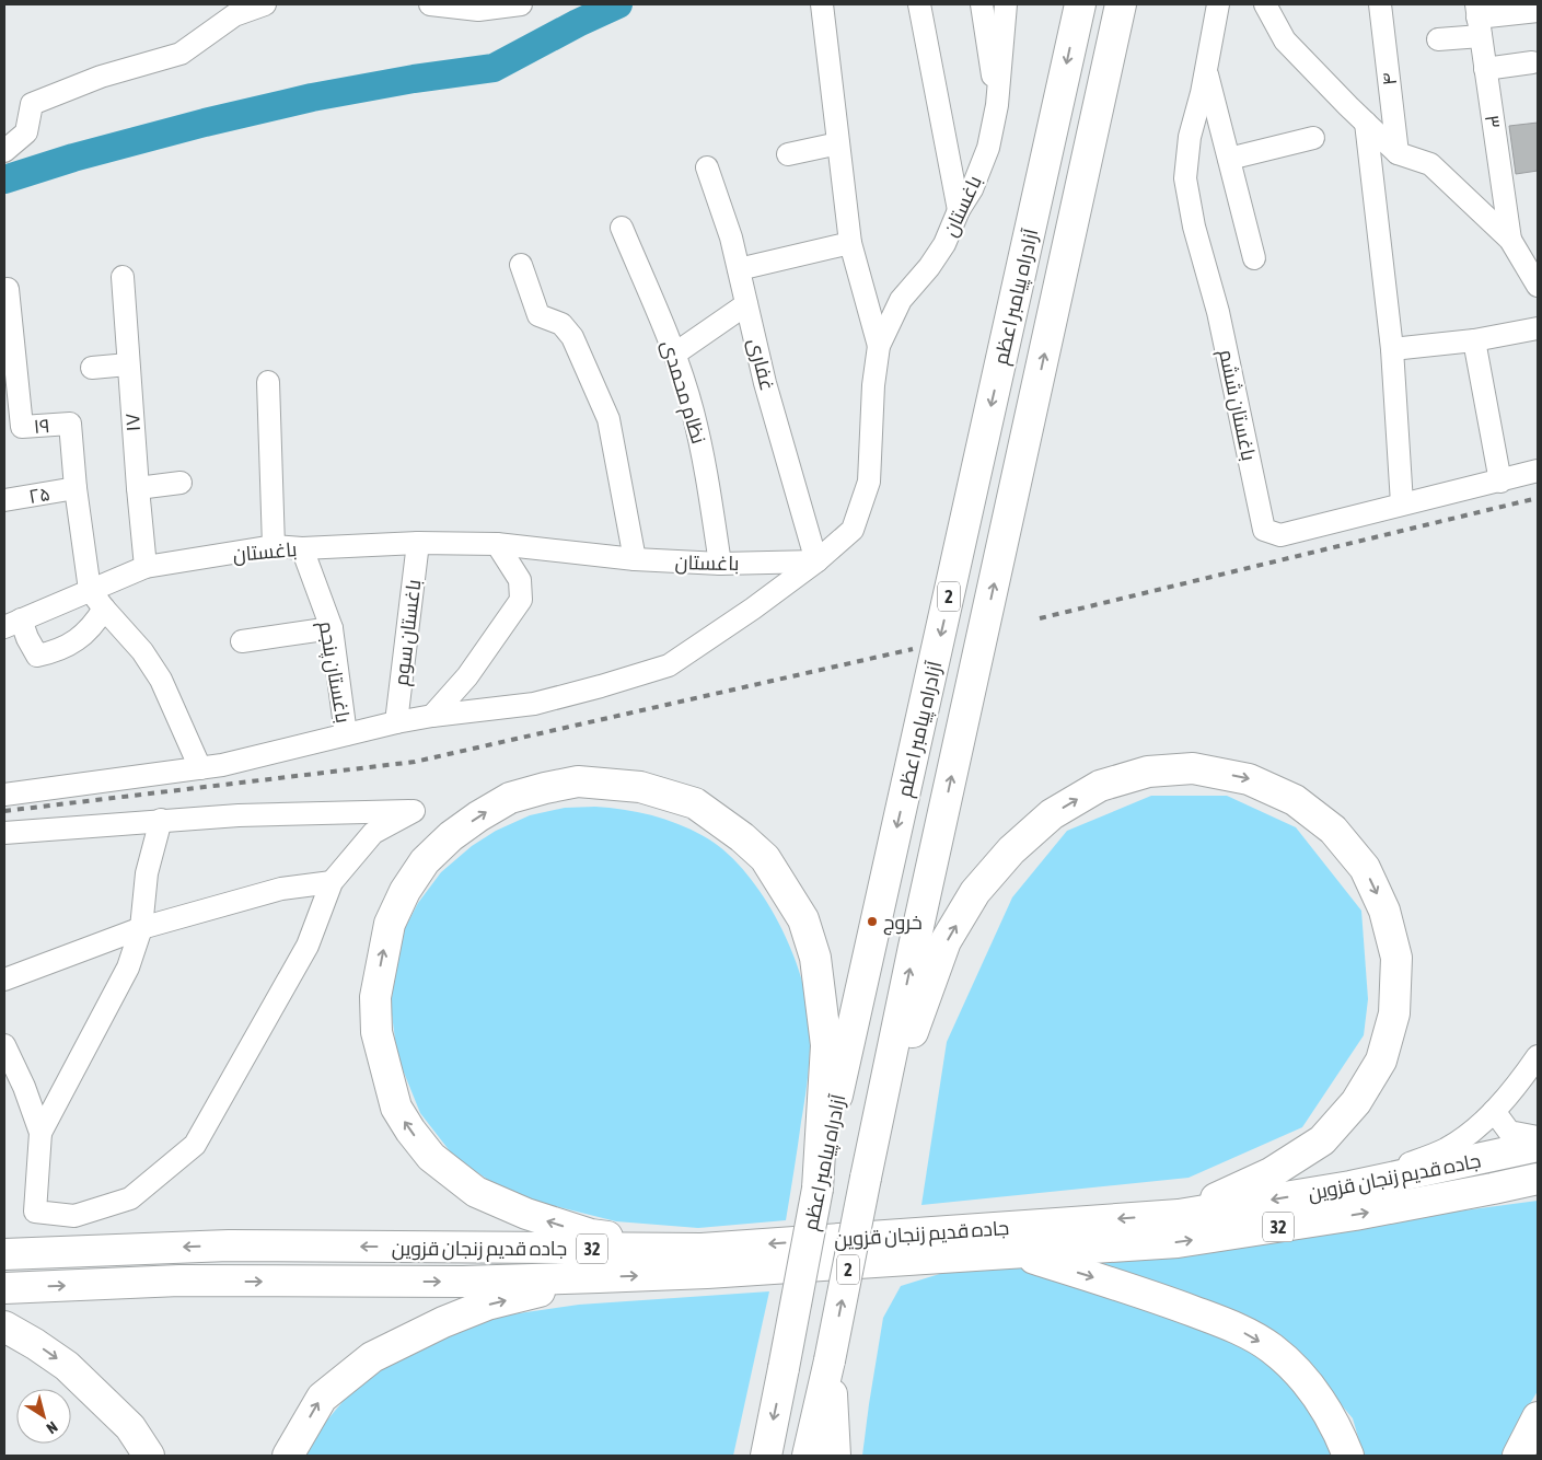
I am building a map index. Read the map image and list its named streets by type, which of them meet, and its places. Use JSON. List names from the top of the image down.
{
  "streets": {
    "highway": [
      "آزادراه پیامبر اعظم",
      "2",
      "جاده قدیم زنجان قزوین",
      "32"
    ],
    "street": [
      "۴",
      "۳",
      "باغستان",
      "غفاری",
      "نظام محمدی",
      "باغستان ششم",
      "۱۷",
      "۱۹",
      "۲۵",
      "باغستان سوم",
      "باغستان پنجم"
    ]
  },
  "crossings": [
    ["باغستان", "غفاری"],
    ["باغستان", "نظام محمدی"],
    ["باغستان", "۱۷"],
    ["باغستان", "باغستان سوم"],
    ["باغستان", "باغستان پنجم"],
    ["۱۹", "۲۵"]
  ],
  "places": ["خروج"],
  "north": "bottom right"
}
